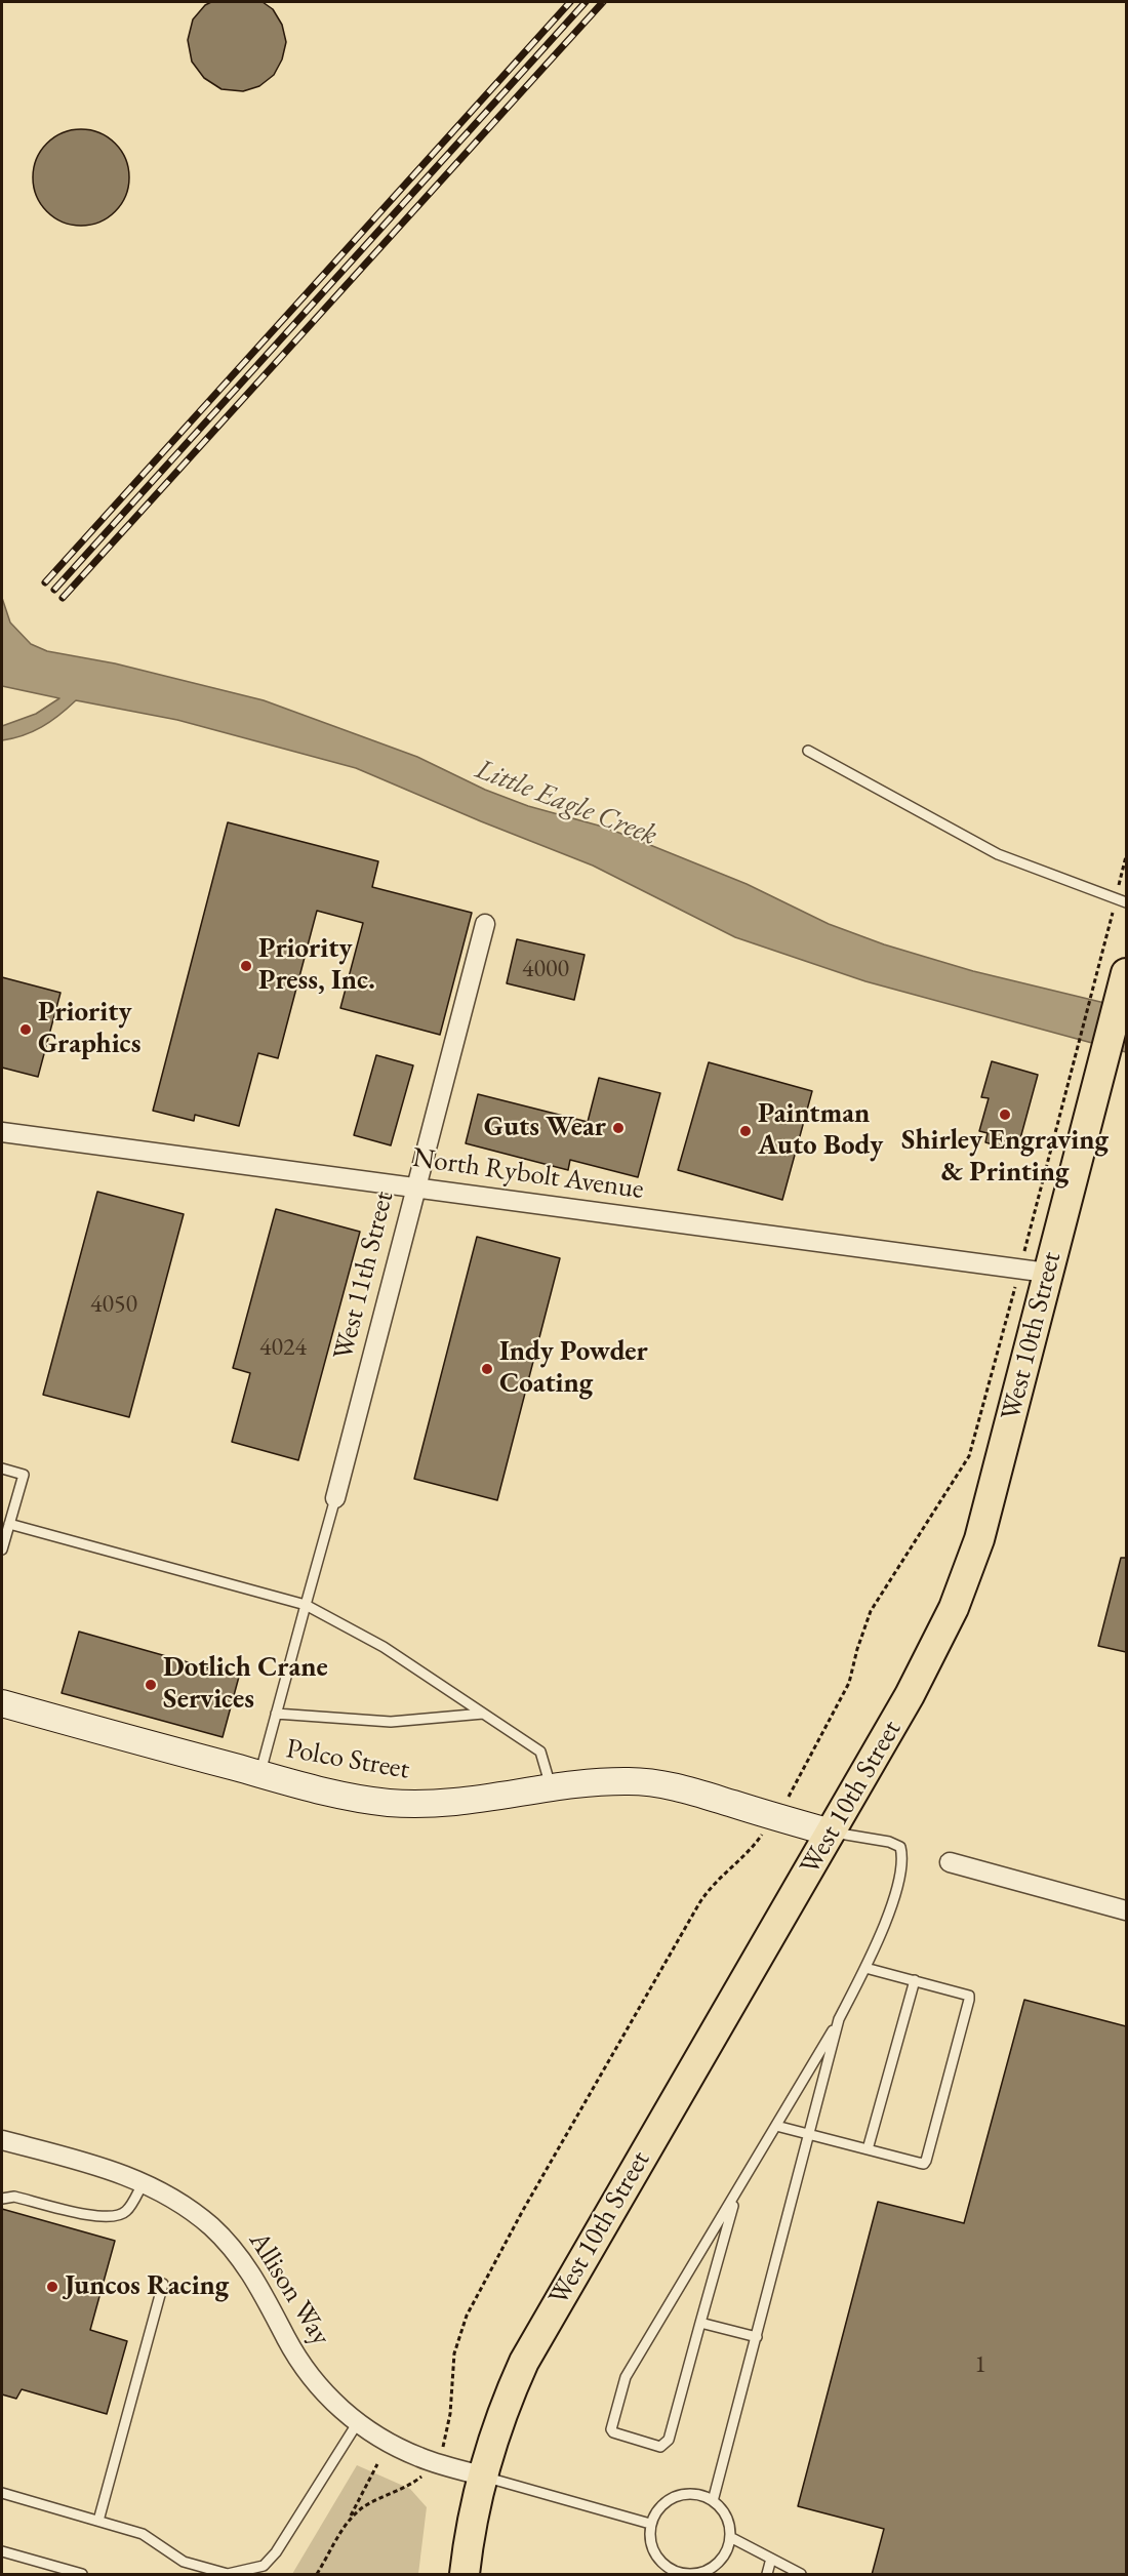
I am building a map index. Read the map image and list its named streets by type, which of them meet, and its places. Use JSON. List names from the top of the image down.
{
  "streets": {
    "main road": ["West 10th Street"],
    "street": [
      "North Rybolt Avenue",
      "West 11th Street",
      "Polco Street",
      "Allison Way"
    ]
  },
  "crossings": [
    ["North Rybolt Avenue", "West 11th Street"],
    ["North Rybolt Avenue", "West 10th Street"],
    ["West 10th Street", "Polco Street"],
    ["West 10th Street", "Allison Way"]
  ],
  "water": ["Little Eagle Creek"],
  "places": [
    "Priority Press, Inc.",
    "Priority Graphics",
    "Shirley Engraving & Printing",
    "Guts Wear",
    "Paintman Auto Body",
    "Indy Powder Coating",
    "Dotlich Crane Services",
    "Juncos Racing"
  ],
  "house_numbers": [
    "4000",
    "4050",
    "4024",
    "1"
  ]
}
